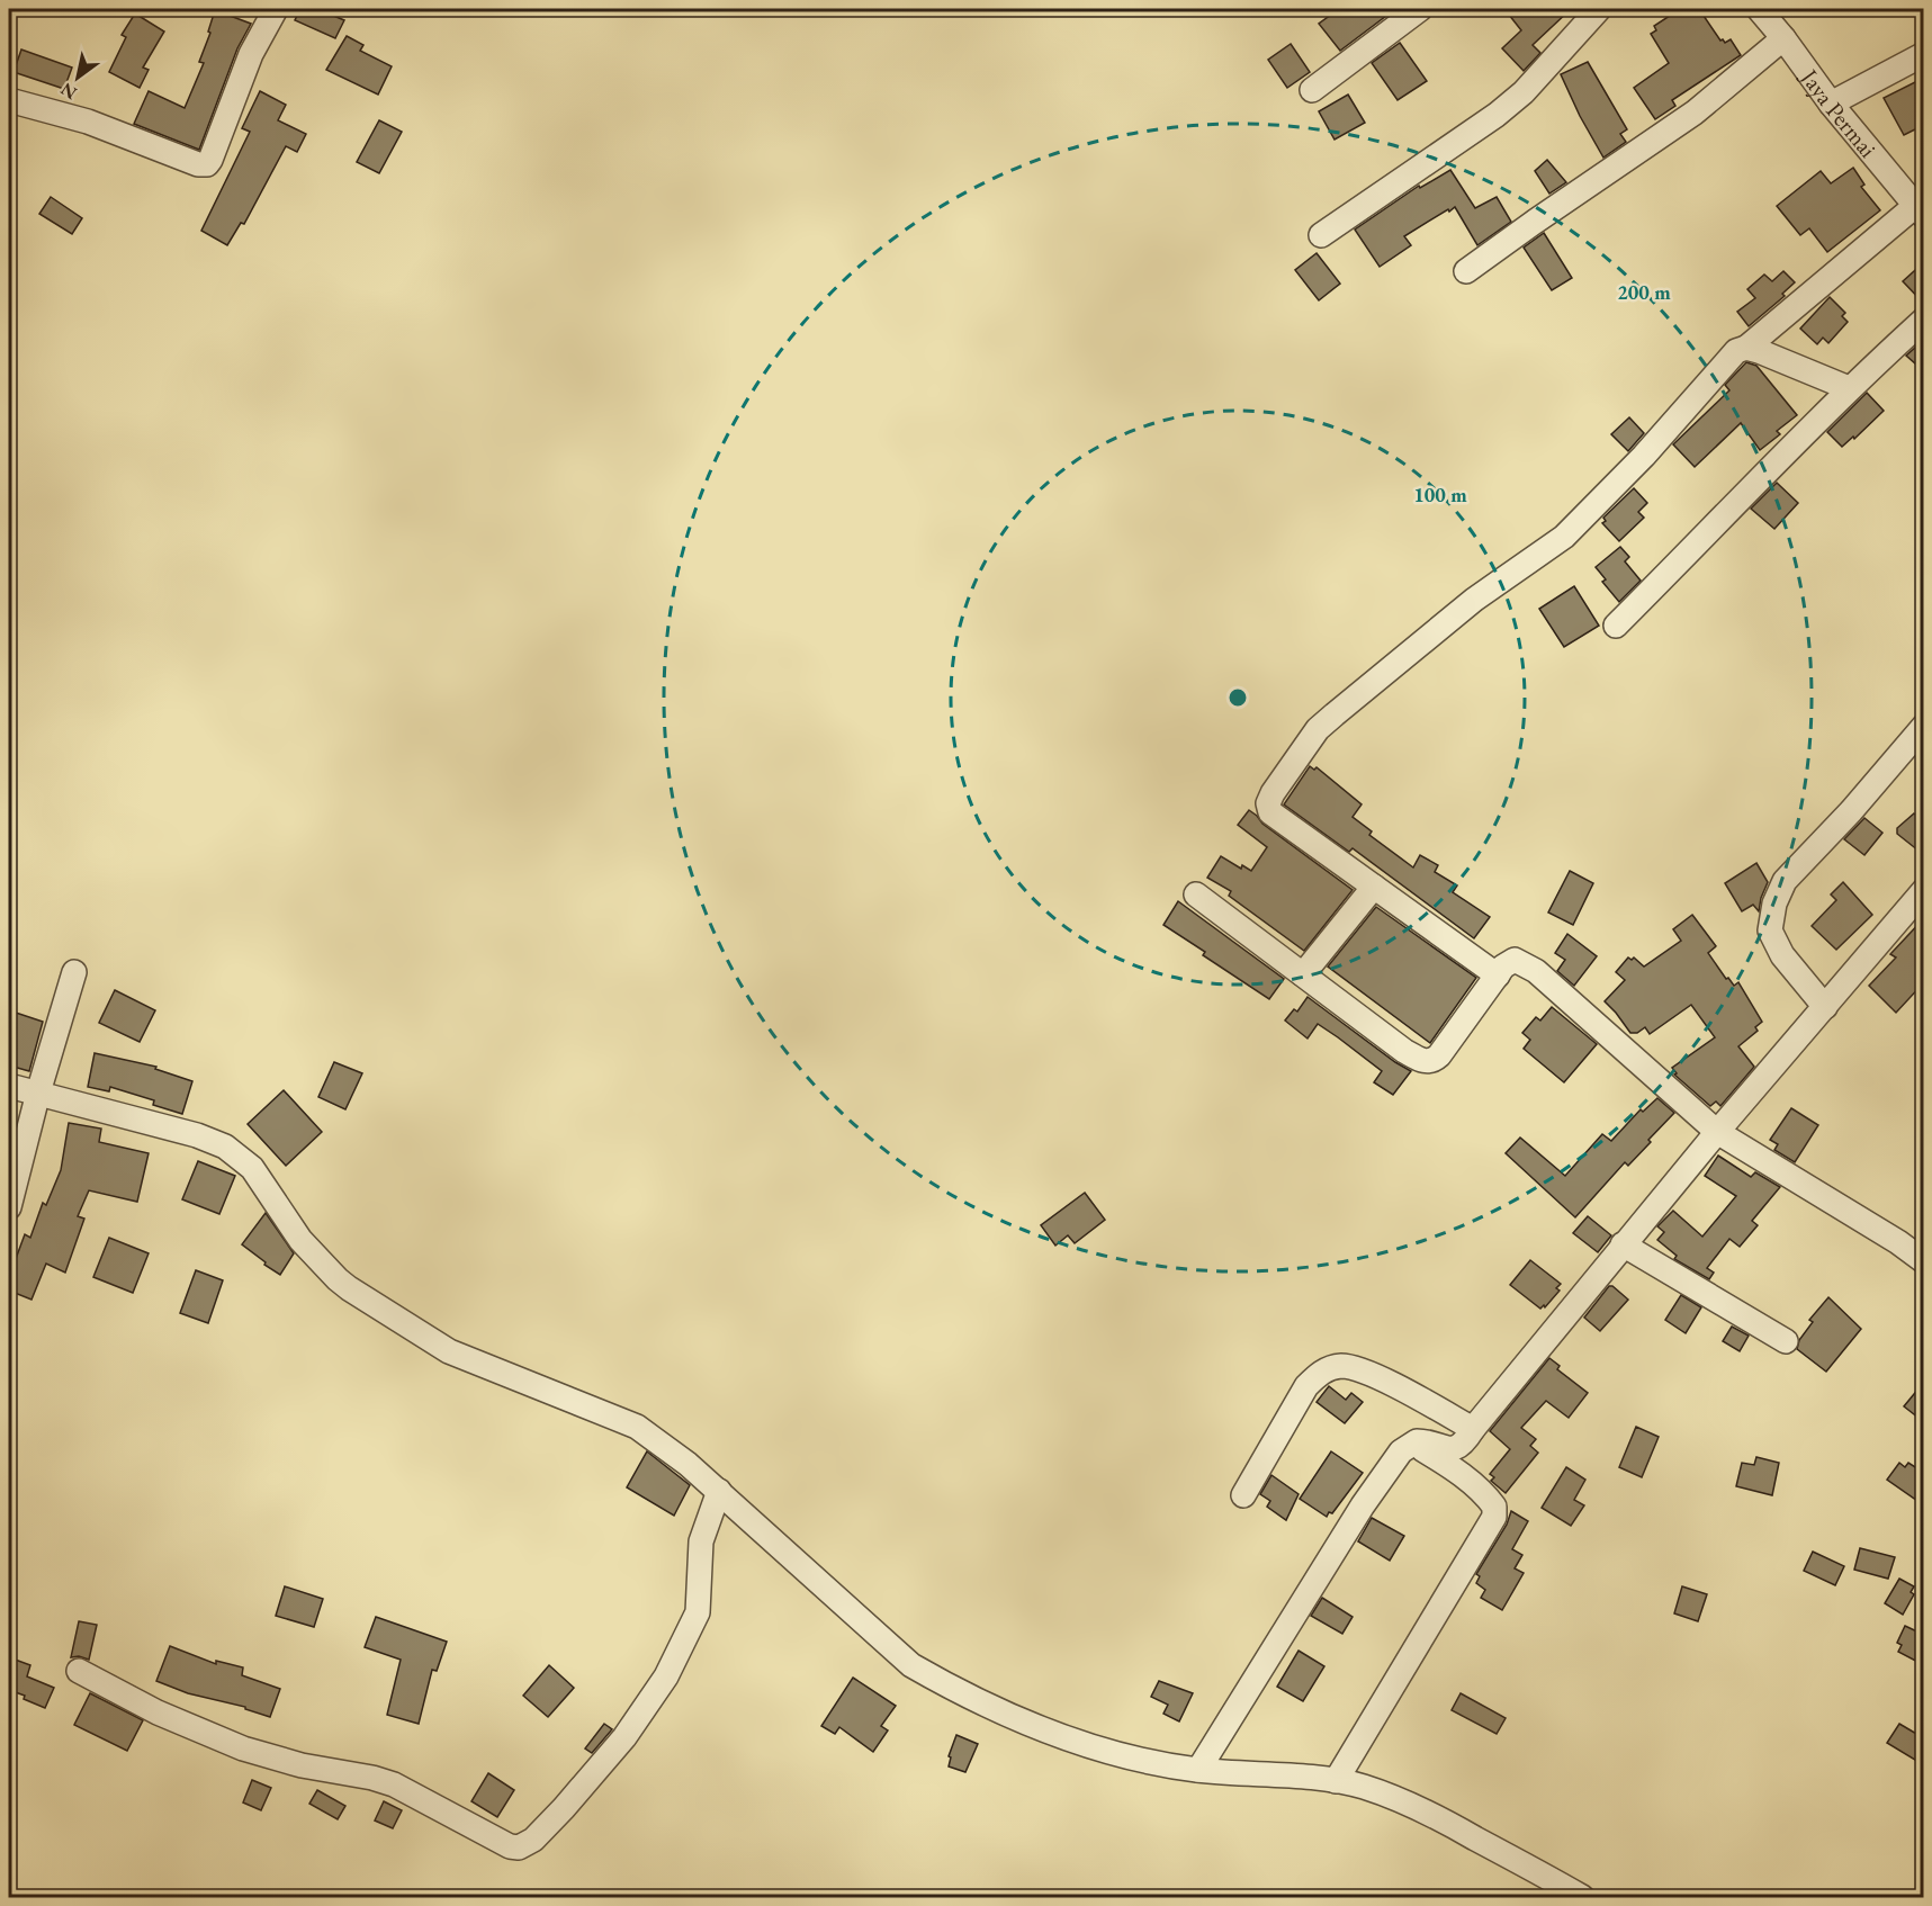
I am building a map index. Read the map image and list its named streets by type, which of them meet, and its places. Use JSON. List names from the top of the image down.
{
  "streets": {
    "street": ["Jaya Permai"]
  },
  "north": "bottom left",
  "rings": ["200 m", "100 m"]
}
